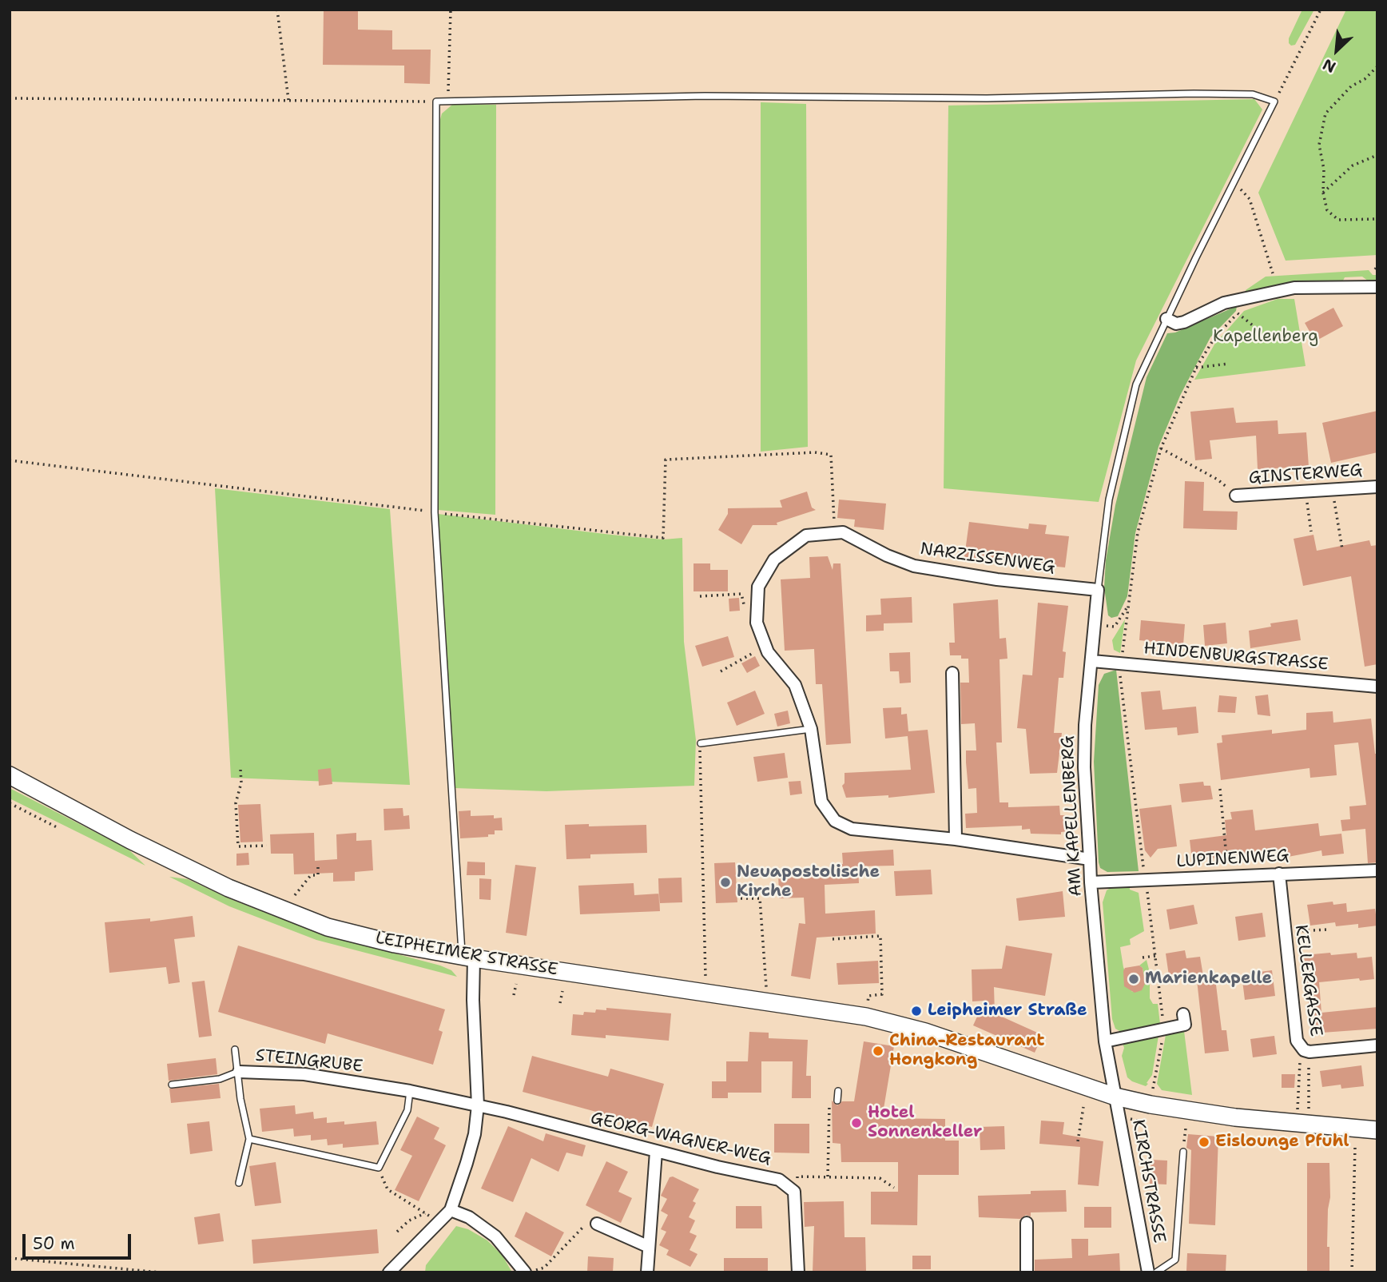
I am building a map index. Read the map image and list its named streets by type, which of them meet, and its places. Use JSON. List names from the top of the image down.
{
  "streets": {
    "main road": ["LEIPHEIMER STRASSE"],
    "street": [
      "GINSTERWEG",
      "NARZISSENWEG",
      "HINDENBURGSTRASSE",
      "AM KAPELLENBERG",
      "LUPINENWEG",
      "KELLERGASSE",
      "STEINGRUBE",
      "GEORG-WAGNER-WEG",
      "KIRCHSTRASSE"
    ]
  },
  "crossings": [
    ["NARZISSENWEG", "AM KAPELLENBERG"],
    ["HINDENBURGSTRASSE", "AM KAPELLENBERG"],
    ["AM KAPELLENBERG", "LUPINENWEG"],
    ["AM KAPELLENBERG", "LEIPHEIMER STRASSE"],
    ["AM KAPELLENBERG", "KIRCHSTRASSE"],
    ["LUPINENWEG", "KELLERGASSE"],
    ["LEIPHEIMER STRASSE", "KIRCHSTRASSE"],
    ["STEINGRUBE", "GEORG-WAGNER-WEG"]
  ],
  "parks": ["Kapellenberg"],
  "places": [
    "Neuapostolische Kirche",
    "Marienkapelle",
    "Leipheimer Straße",
    "China-Restaurant Hongkong",
    "Hotel Sonnenkeller",
    "Eislounge Pfuhl"
  ],
  "scale_bar": "50 m",
  "north": "bottom left"
}
